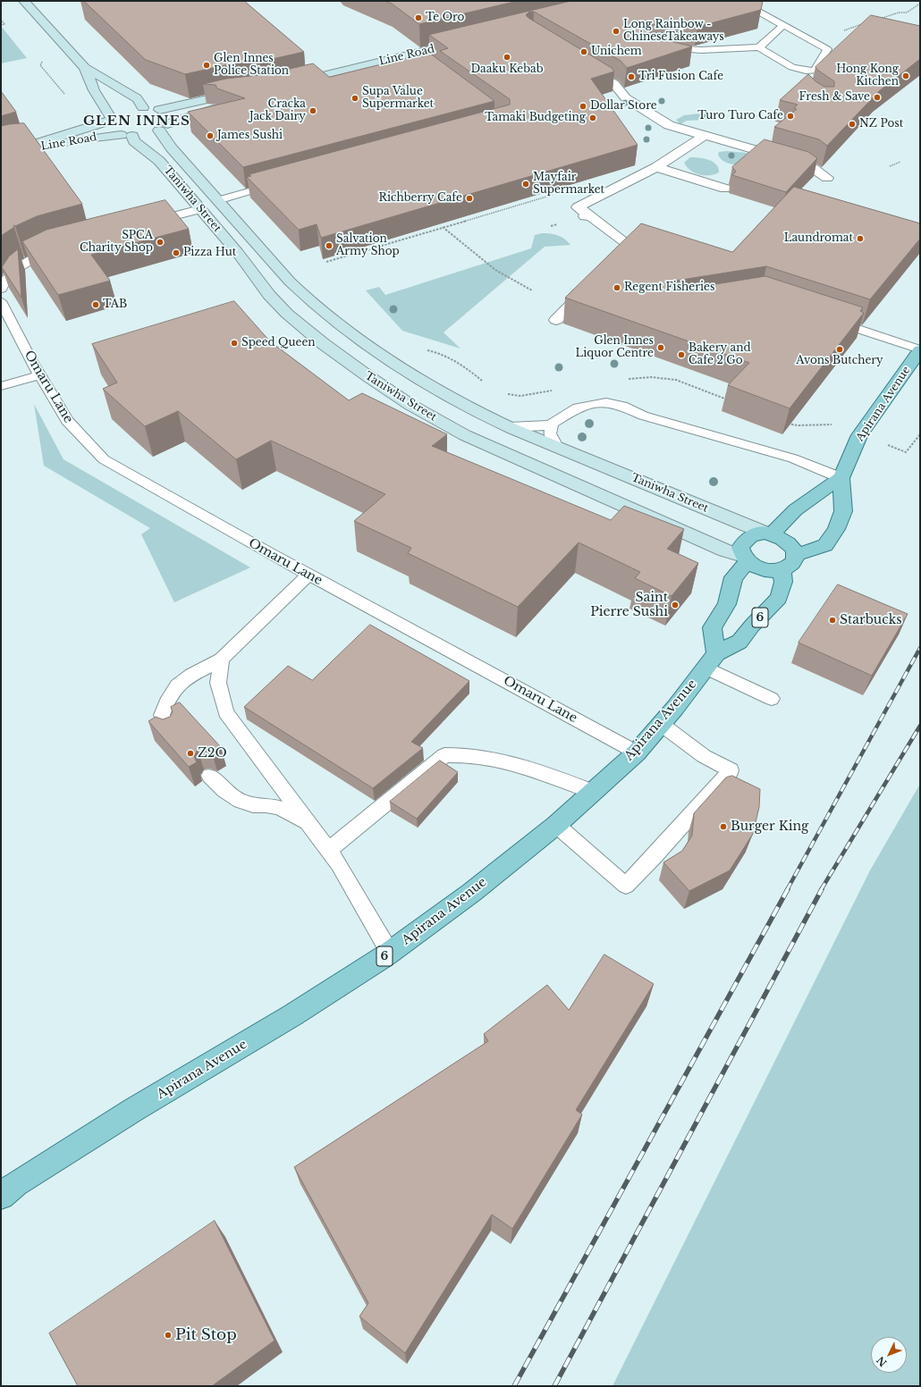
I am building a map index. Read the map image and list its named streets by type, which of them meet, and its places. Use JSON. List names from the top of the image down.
{
  "streets": {
    "main road": [
      "Line Road",
      "Taniwha Street",
      "Apirana Avenue",
      "6"
    ],
    "lane": ["Omaru Lane"]
  },
  "crossings": [
    ["Line Road", "Taniwha Street"],
    ["Taniwha Street", "Apirana Avenue"],
    ["Omaru Lane", "Apirana Avenue"]
  ],
  "districts": ["GLEN INNES"],
  "places": [
    "Te Oro",
    "Long Rainbow - ChineseTakeaways",
    "Unichem",
    "Daaku Kebab",
    "Glen Innes Police Station",
    "Hong Kong Kitchen",
    "Tri Fusion Cafe",
    "Fresh & Save",
    "Supa Value Supermarket",
    "Dollar Store",
    "Cracka Jack Dairy",
    "Turo Turo Cafe",
    "Tamaki Budgeting",
    "NZ Post",
    "James Sushi",
    "Mayfair Supermarket",
    "Richberry Cafe",
    "Laundromat",
    "SPCA Charity Shop",
    "Salvation Army Shop",
    "Pizza Hut",
    "Regent Fisheries",
    "TAB",
    "Speed Queen",
    "Glen Innes Liquor Centre",
    "Avons Butchery",
    "Bakery and Cafe 2 Go",
    "Saint Pierre Sushi",
    "Starbucks",
    "Z2O",
    "Burger King",
    "Pit Stop"
  ],
  "north": "bottom left"
}
